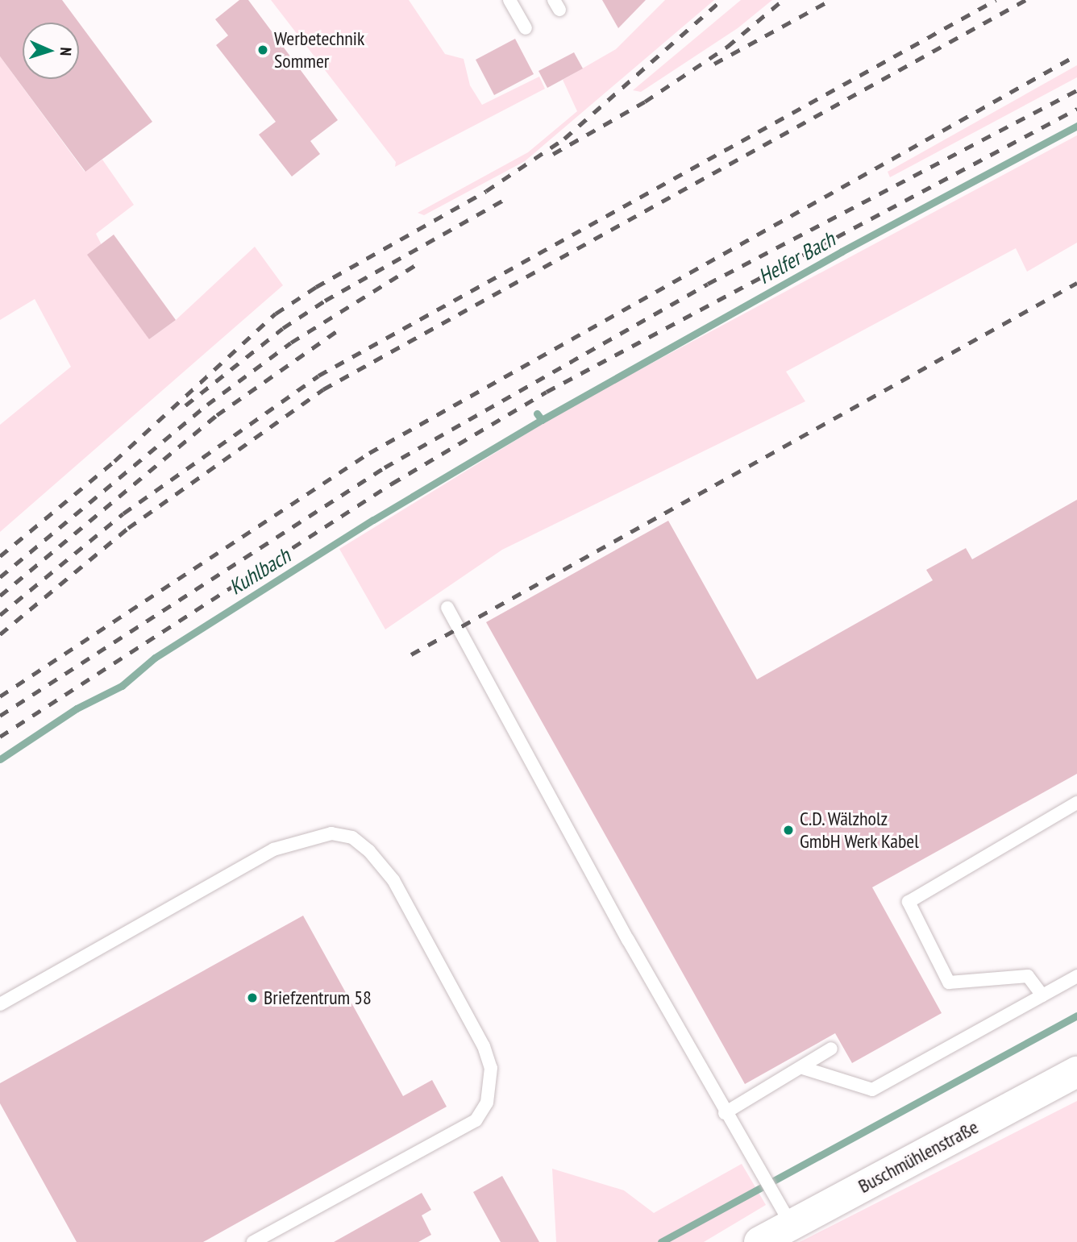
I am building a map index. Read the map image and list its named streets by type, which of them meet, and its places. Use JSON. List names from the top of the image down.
{
  "streets": {
    "street": ["Buschmühlenstraße"]
  },
  "water": ["Helfer Bach", "Kuhlbach"],
  "places": ["Werbetechnik Sommer", "C.D. Wälzholz GmbH Werk Kabel", "Briefzentrum 58"],
  "north": "right"
}
